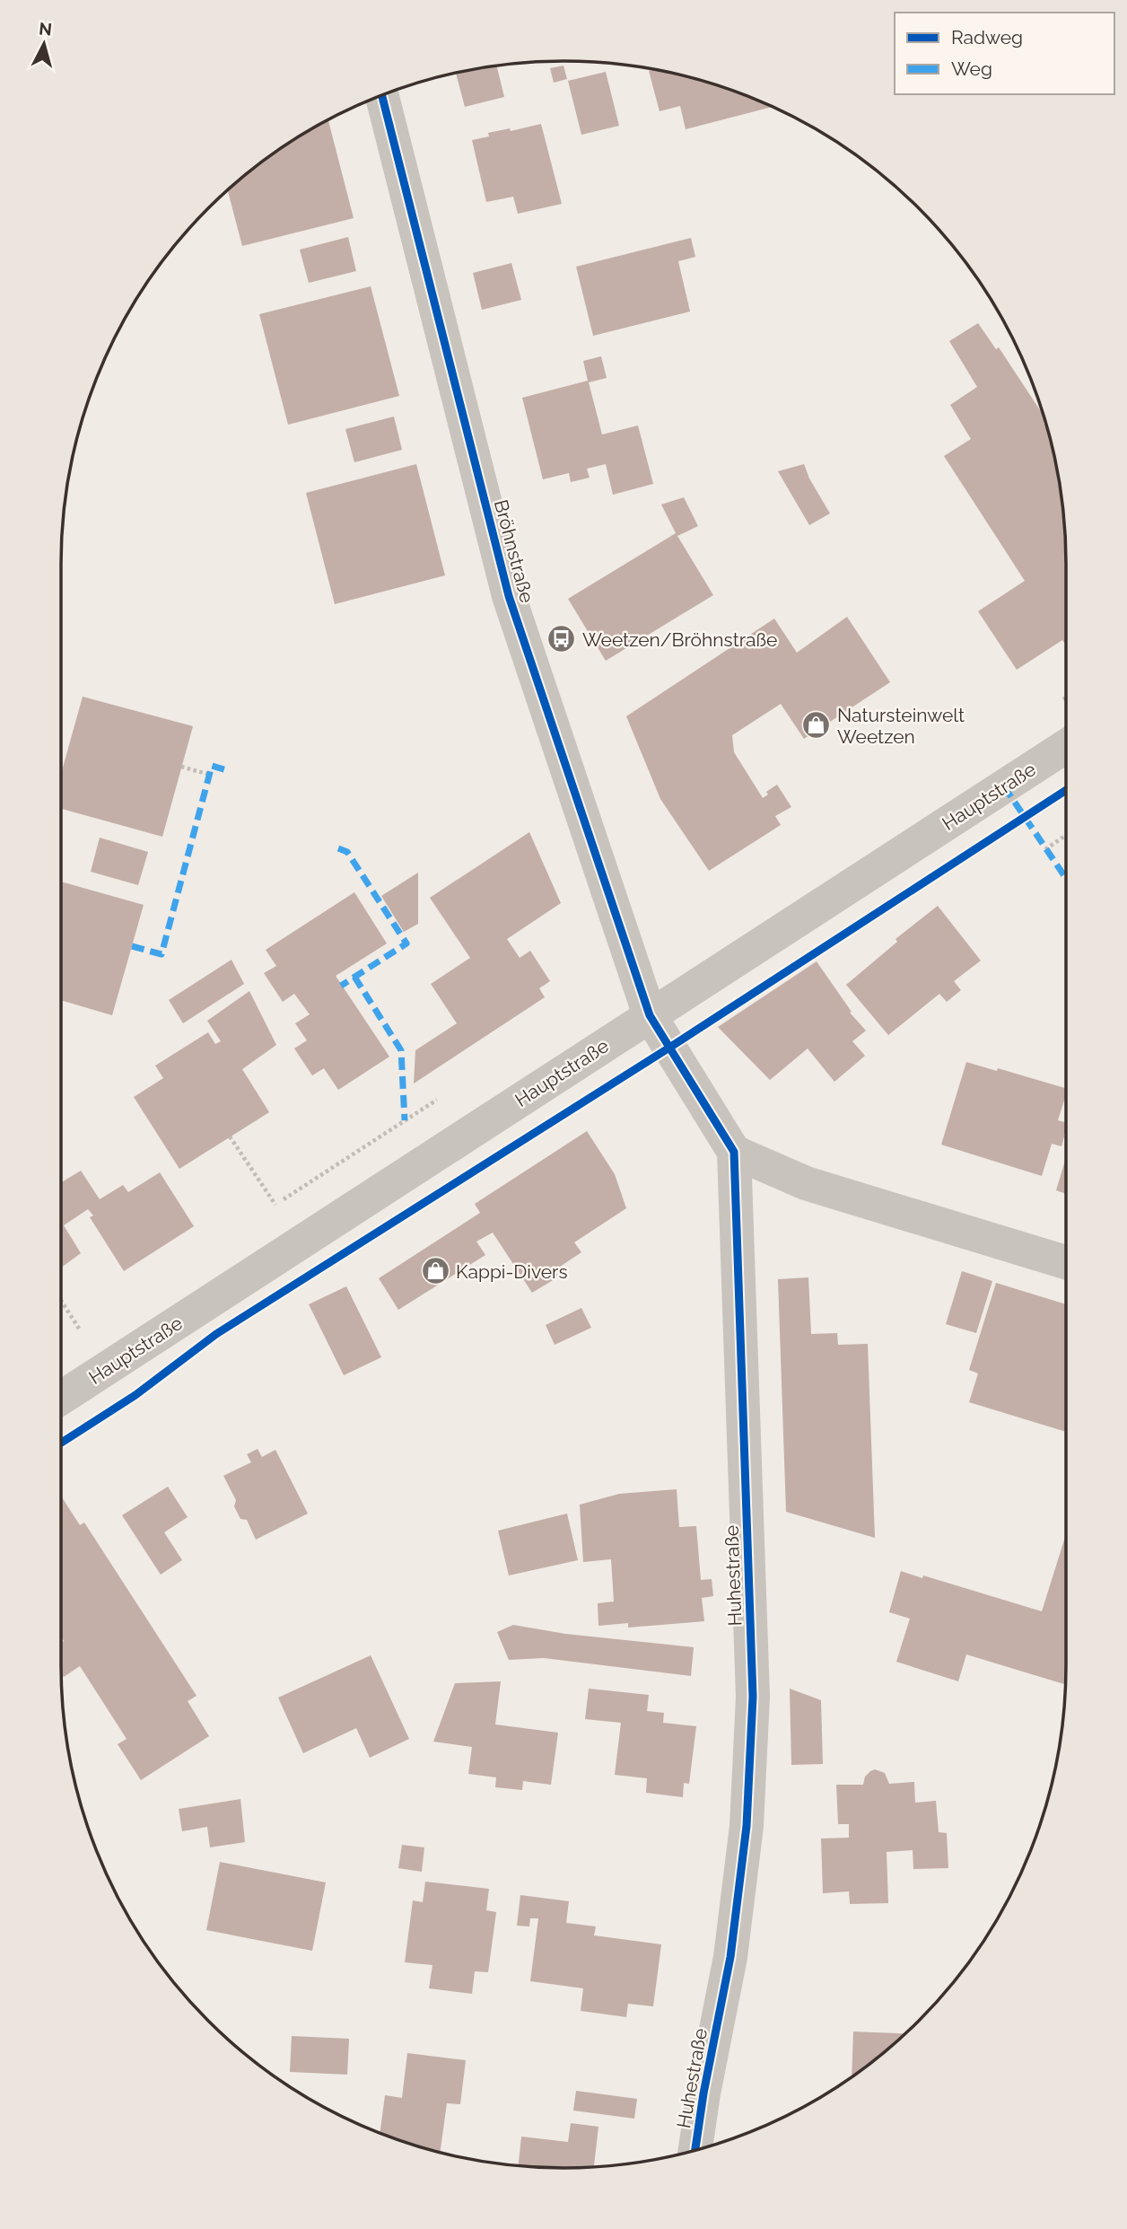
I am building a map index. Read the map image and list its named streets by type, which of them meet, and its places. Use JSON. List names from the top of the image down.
{
  "streets": {
    "street": ["Bröhnstraße", "Hauptstraße", "Huhestraße"]
  },
  "crossings": [
    ["Bröhnstraße", "Hauptstraße"],
    ["Bröhnstraße", "Huhestraße"],
    ["Hauptstraße", "Huhestraße"]
  ],
  "places": {
    "bus stop": ["Weetzen/Bröhnstraße"],
    "shop": ["Natursteinwelt Weetzen", "Kappi-Divers"]
  },
  "legend": ["Radweg", "Weg"],
  "north": "top"
}
